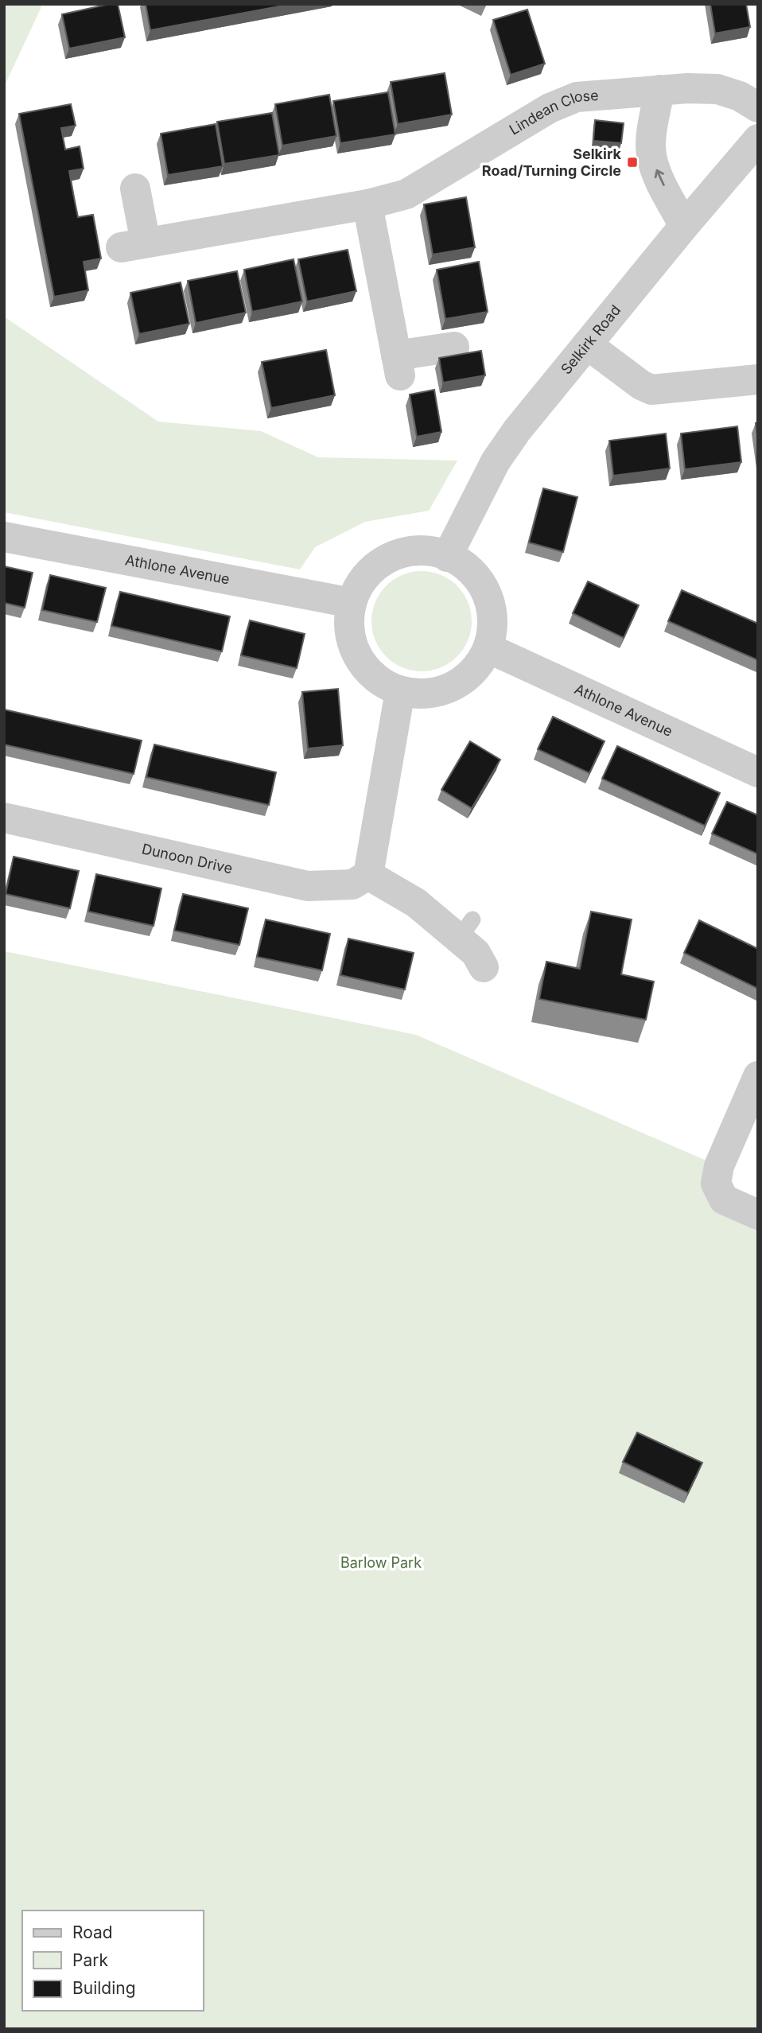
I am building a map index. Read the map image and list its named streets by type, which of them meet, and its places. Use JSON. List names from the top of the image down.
{
  "streets": {
    "street": [
      "Lindean Close",
      "Selkirk Road",
      "Athlone Avenue",
      "Dunoon Drive"
    ]
  },
  "crossings": [
    ["Selkirk Road", "Athlone Avenue"]
  ],
  "parks": ["Barlow Park"],
  "places": {
    "transit": ["Selkirk Road/Turning Circle"]
  },
  "legend": ["Road", "Park", "Building"]
}
